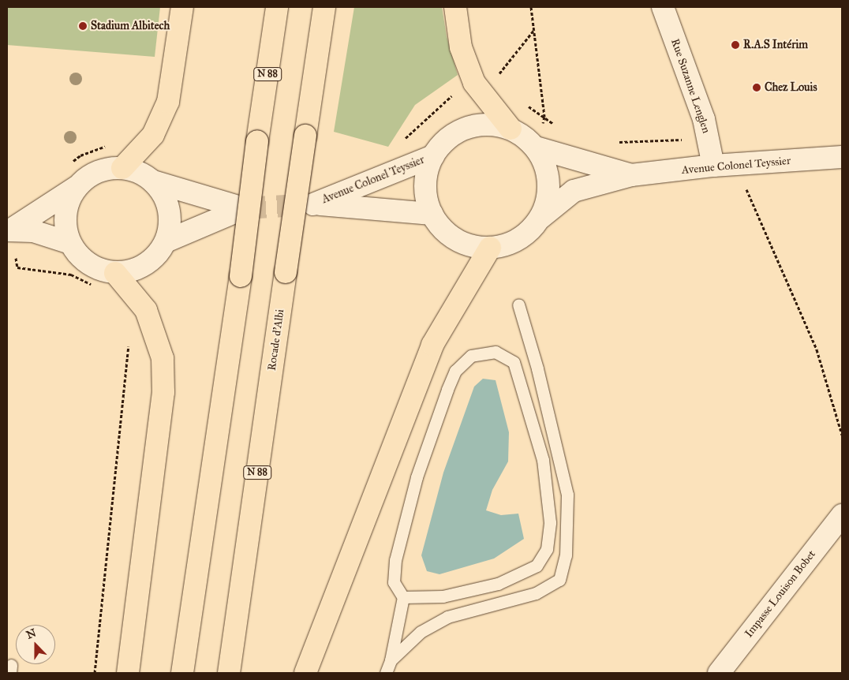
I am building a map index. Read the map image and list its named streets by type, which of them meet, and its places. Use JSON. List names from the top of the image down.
{
  "streets": {
    "highway": ["N 88", "Rocade d'Albi"],
    "main road": ["Rue Suzanne Lenglen", "Avenue Colonel Teyssier", "Impasse Louison Bobet"]
  },
  "crossings": [
    ["Rue Suzanne Lenglen", "Avenue Colonel Teyssier"]
  ],
  "places": ["Stadium Albitech", "R.A.S Intérim", "Chez Louis"],
  "north": "top"
}
